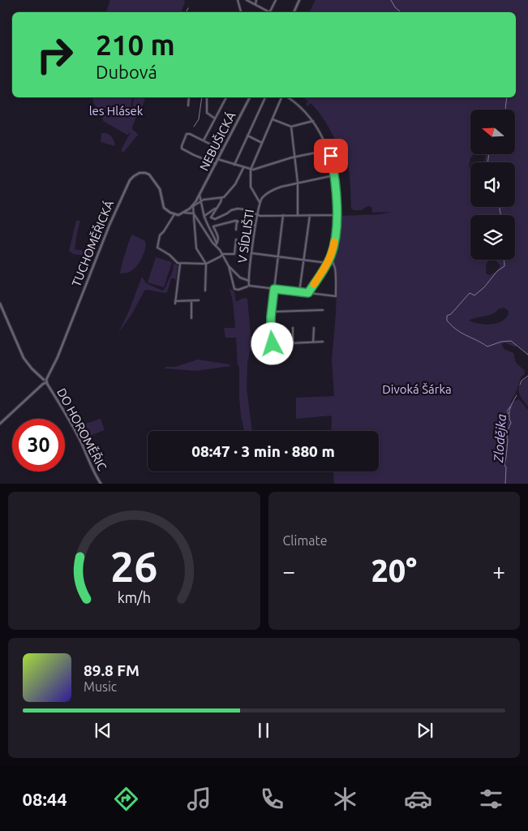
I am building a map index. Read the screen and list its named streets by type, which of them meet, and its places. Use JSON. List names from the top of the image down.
{
  "streets": {
    "street": [
      "NEBUŠICKÁ",
      "V SÍDLIŠTI",
      "TUCHOMĚŘICKÁ",
      "DO HOROMĚŘIC"
    ]
  },
  "crossings": [
    ["TUCHOMĚŘICKÁ", "DO HOROMĚŘIC"]
  ],
  "water": ["Zlodějka"],
  "parks": ["les Hlásek", "Divoká Šárka"],
  "north": "left",
  "page": {
    "turn": ["210 m", "Dubová"],
    "limit": "30",
    "trip": "08:47 · 3 min · 880 m",
    "tile": "Climate",
    "heat": ["−", "20°", "+"],
    "song": ["89.8 FM", "Music"],
    "tabs": "08:44",
    "gauge": ["26", "km/h"]
  }
}
